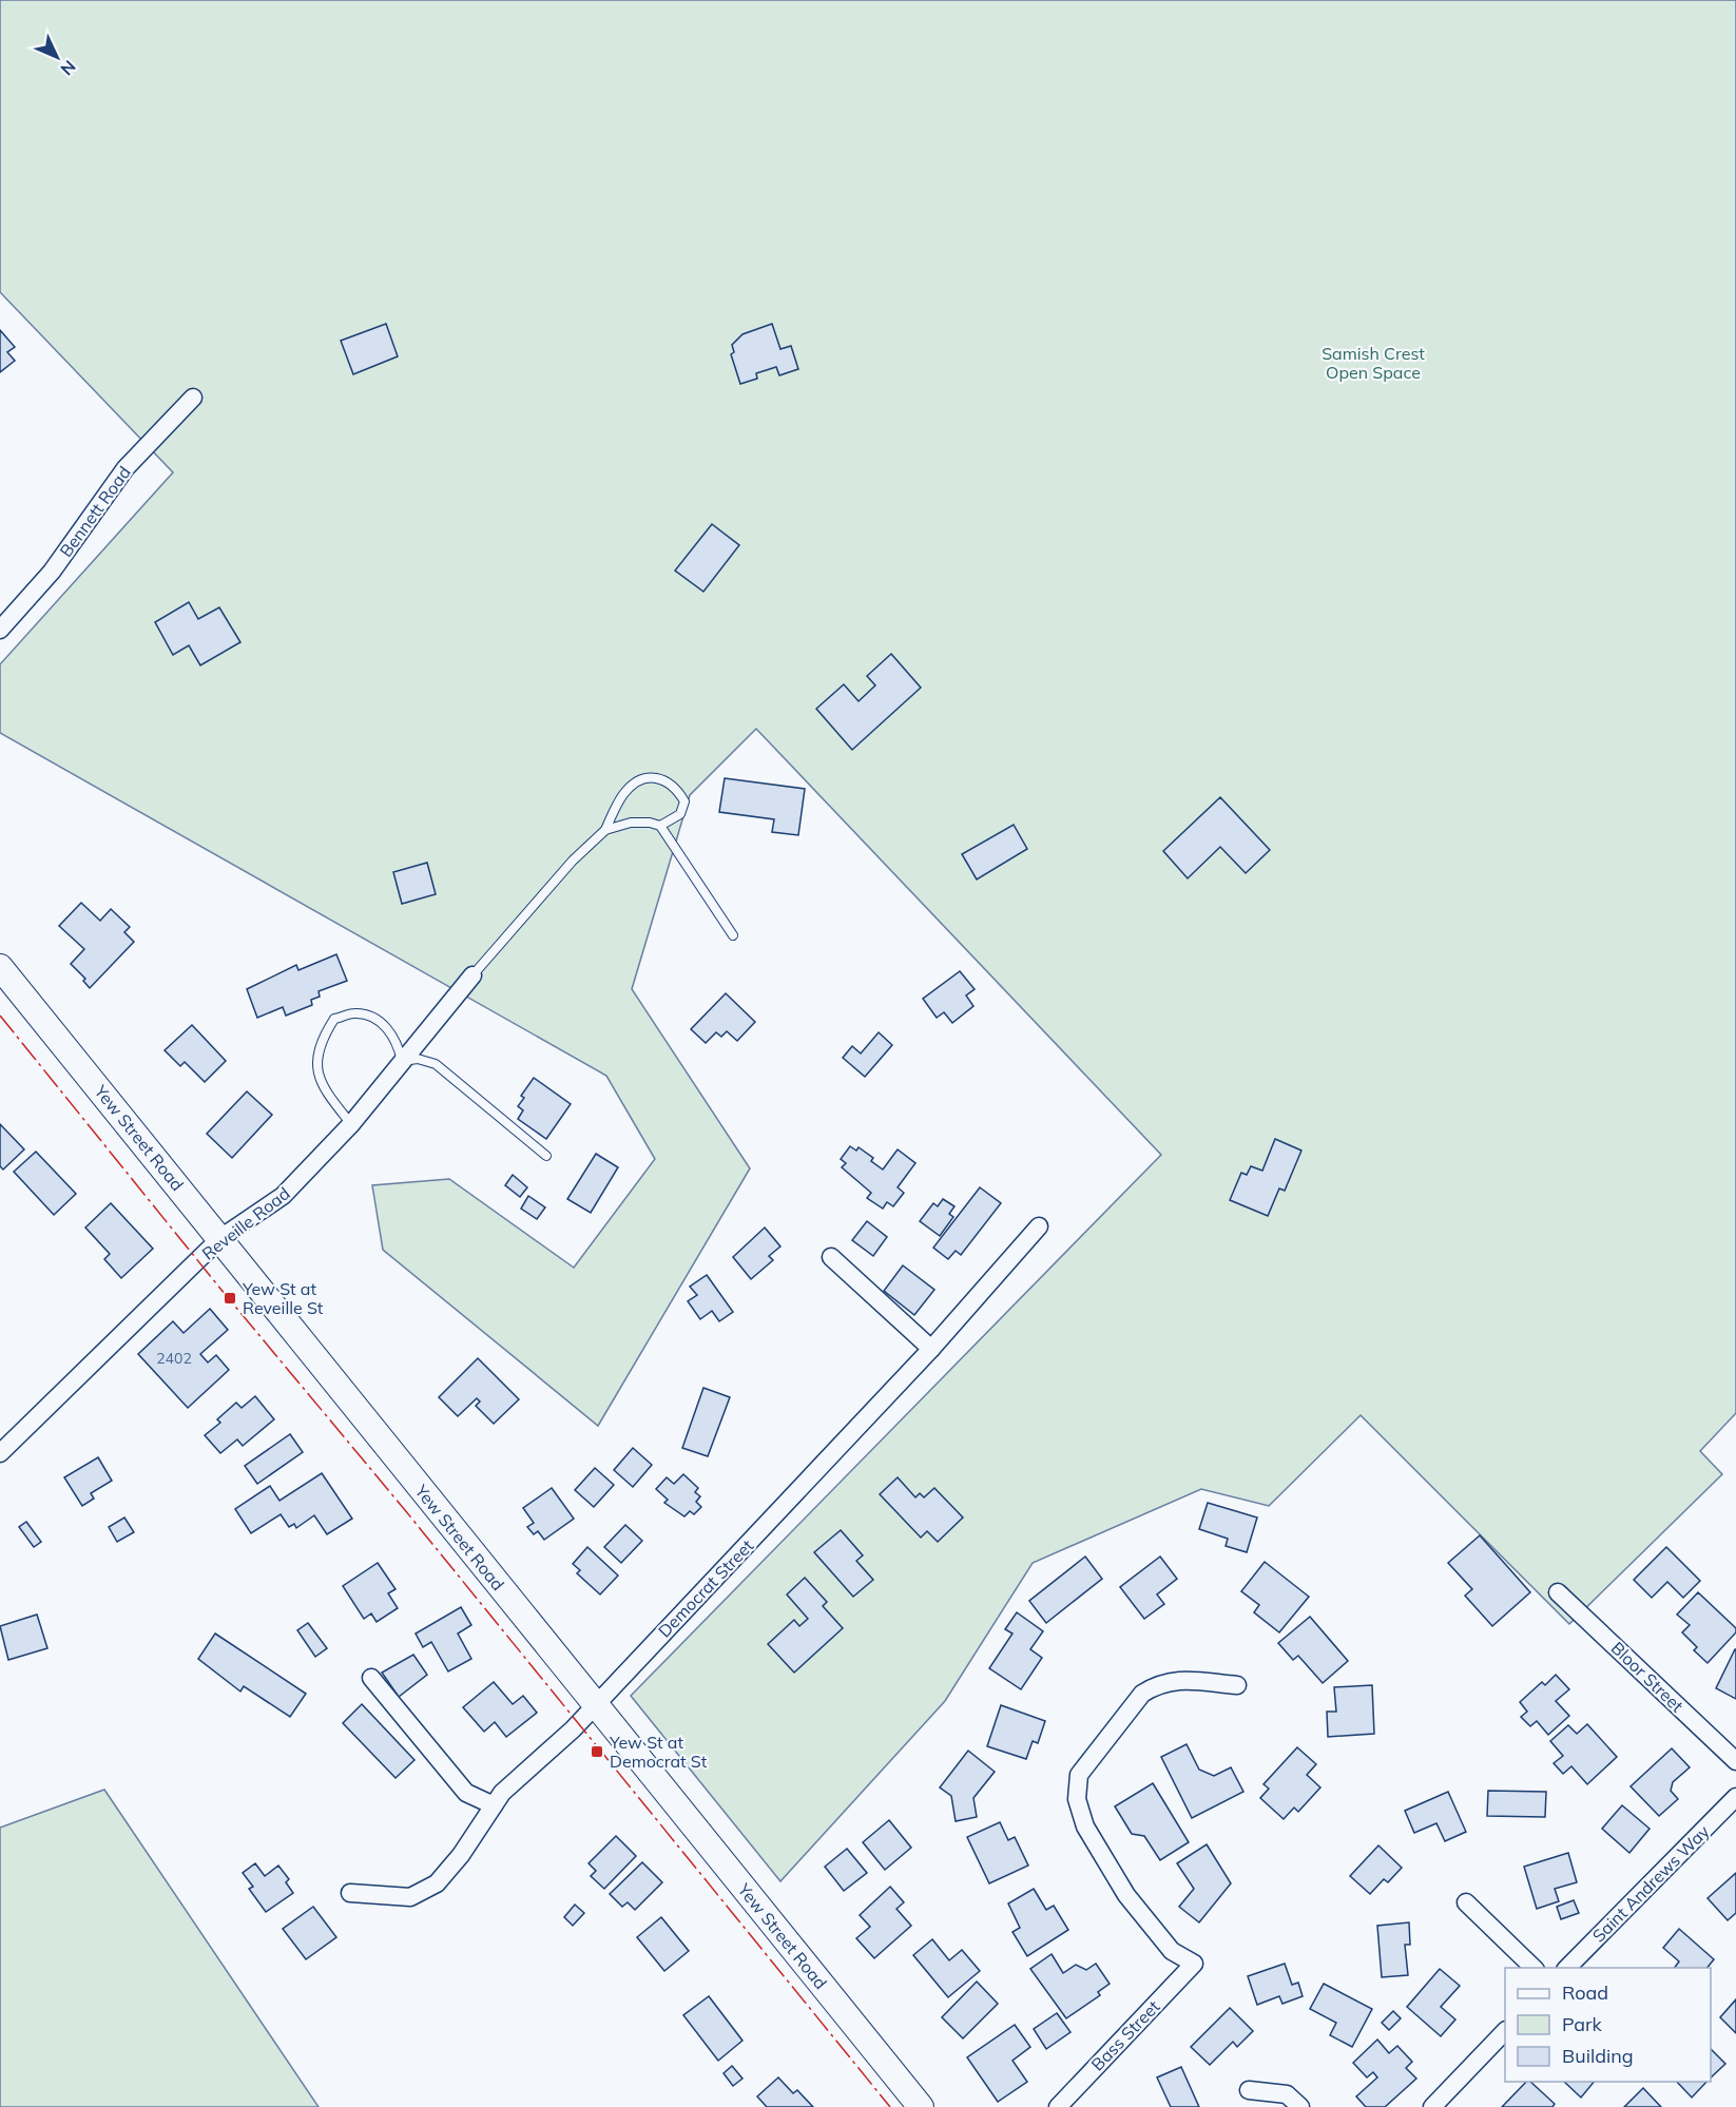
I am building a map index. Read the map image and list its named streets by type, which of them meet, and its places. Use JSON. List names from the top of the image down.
{
  "streets": {
    "street": [
      "Bennett Road",
      "Yew Street Road",
      "Reveille Road",
      "Democrat Street",
      "Bloor Street",
      "Saint Andrews Way",
      "Bass Street"
    ]
  },
  "crossings": [
    ["Yew Street Road", "Reveille Road"],
    ["Yew Street Road", "Democrat Street"]
  ],
  "parks": ["Samish Crest Open Space"],
  "places": {
    "transit": ["Yew St at Reveille St", "Yew St at Democrat St"]
  },
  "house_numbers": ["2402"],
  "legend": ["Road", "Park", "Building"],
  "north": "bottom right"
}
